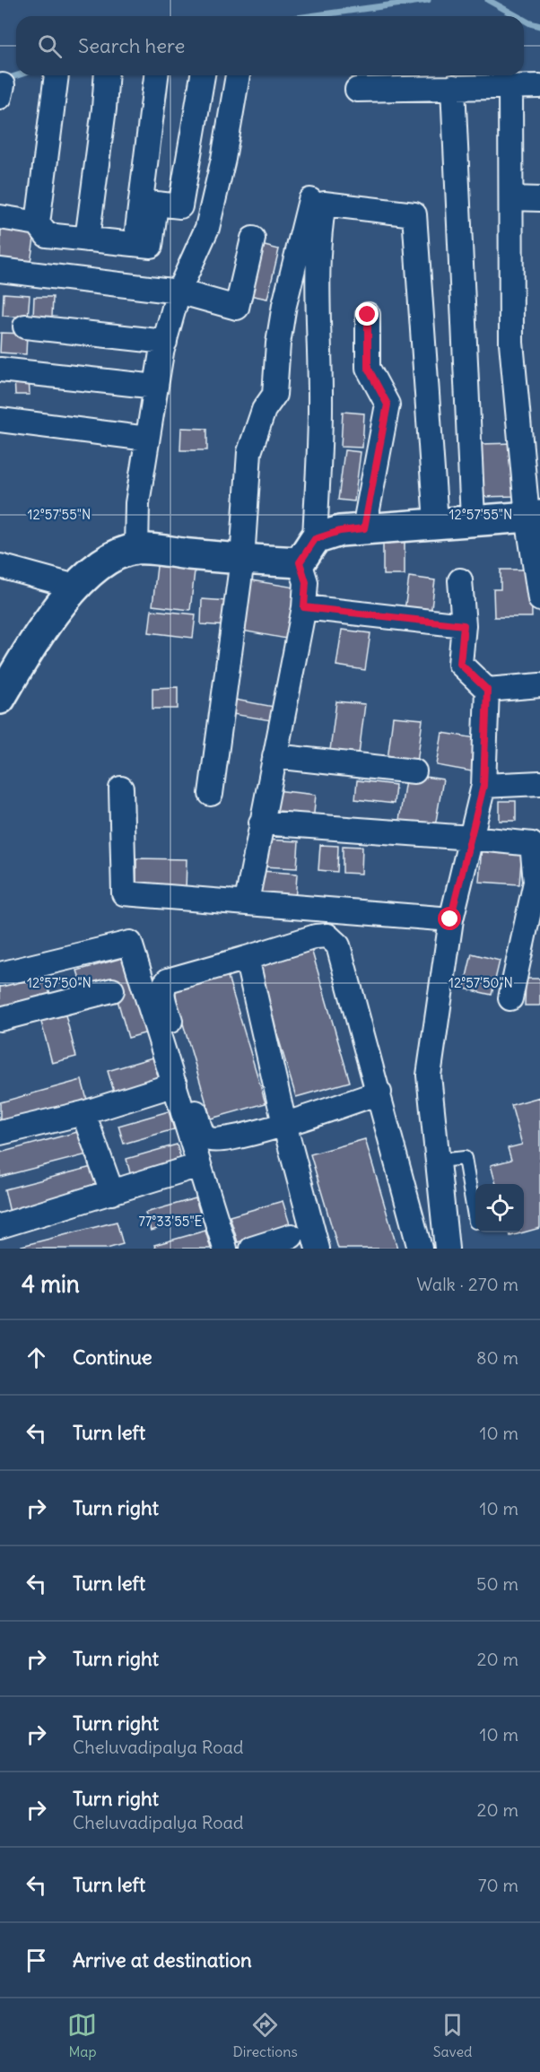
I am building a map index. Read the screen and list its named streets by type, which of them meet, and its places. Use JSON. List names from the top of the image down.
{
  "page": {
    "search": "Search here",
    "heading": ["4 min", "Walk · 270 m"],
    "list": [
      ["Continue", "80 m"],
      ["Turn left", "10 m"],
      ["Turn right", "10 m"],
      ["Turn left", "50 m"],
      ["Turn right", "20 m"],
      ["Turn right", "Cheluvadipalya Road", "10 m"],
      ["Turn right", "Cheluvadipalya Road", "20 m"],
      ["Turn left", "70 m"],
      "Arrive at destination"
    ],
    "nav": ["Map", "Directions", "Saved"]
  },
  "coordinates": ["12°57'55\"N", "12°57'50\"N", "77°33'55\"E"]
}
